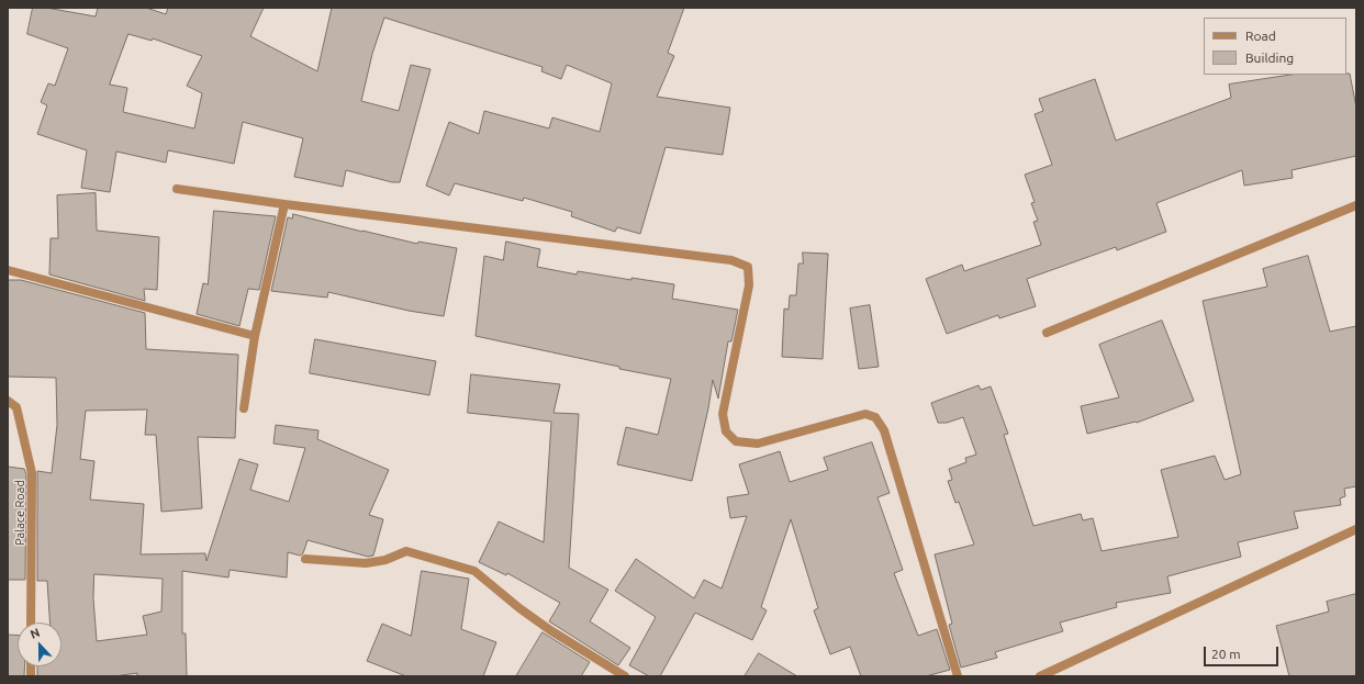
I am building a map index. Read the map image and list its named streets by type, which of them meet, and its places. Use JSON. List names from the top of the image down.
{
  "streets": {
    "street": ["Palace Road"]
  },
  "legend": ["Road", "Building"],
  "scale_bar": "20 m",
  "north": "top"
}
